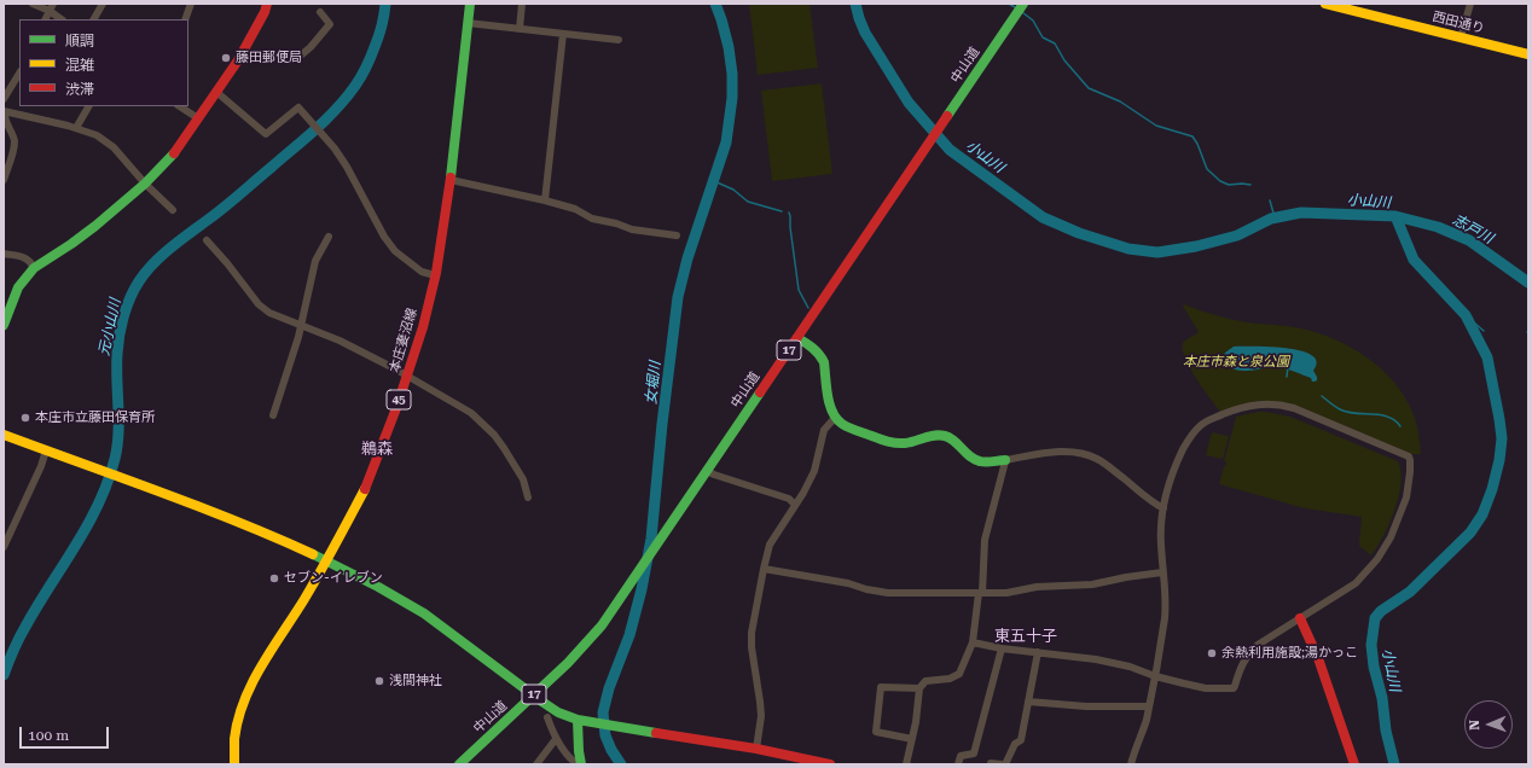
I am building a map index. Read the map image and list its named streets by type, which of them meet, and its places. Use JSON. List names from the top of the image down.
{
  "streets": {
    "main road": [
      "西田通り",
      "中山道",
      "本庄妻沼線",
      "17",
      "45"
    ]
  },
  "districts": ["鵜森", "東五十子"],
  "water": [
    "小山川",
    "志戸川",
    "元小山川",
    "女堀川"
  ],
  "parks": ["本庄市森と泉公園"],
  "places": [
    "藤田郵便局",
    "本庄市立藤田保育所",
    "セブン-イレブン",
    "余熱利用施設;湯かっこ",
    "浅間神社"
  ],
  "legend": ["順調", "混雑", "渋滞"],
  "scale_bar": "100 m",
  "north": "left"
}
